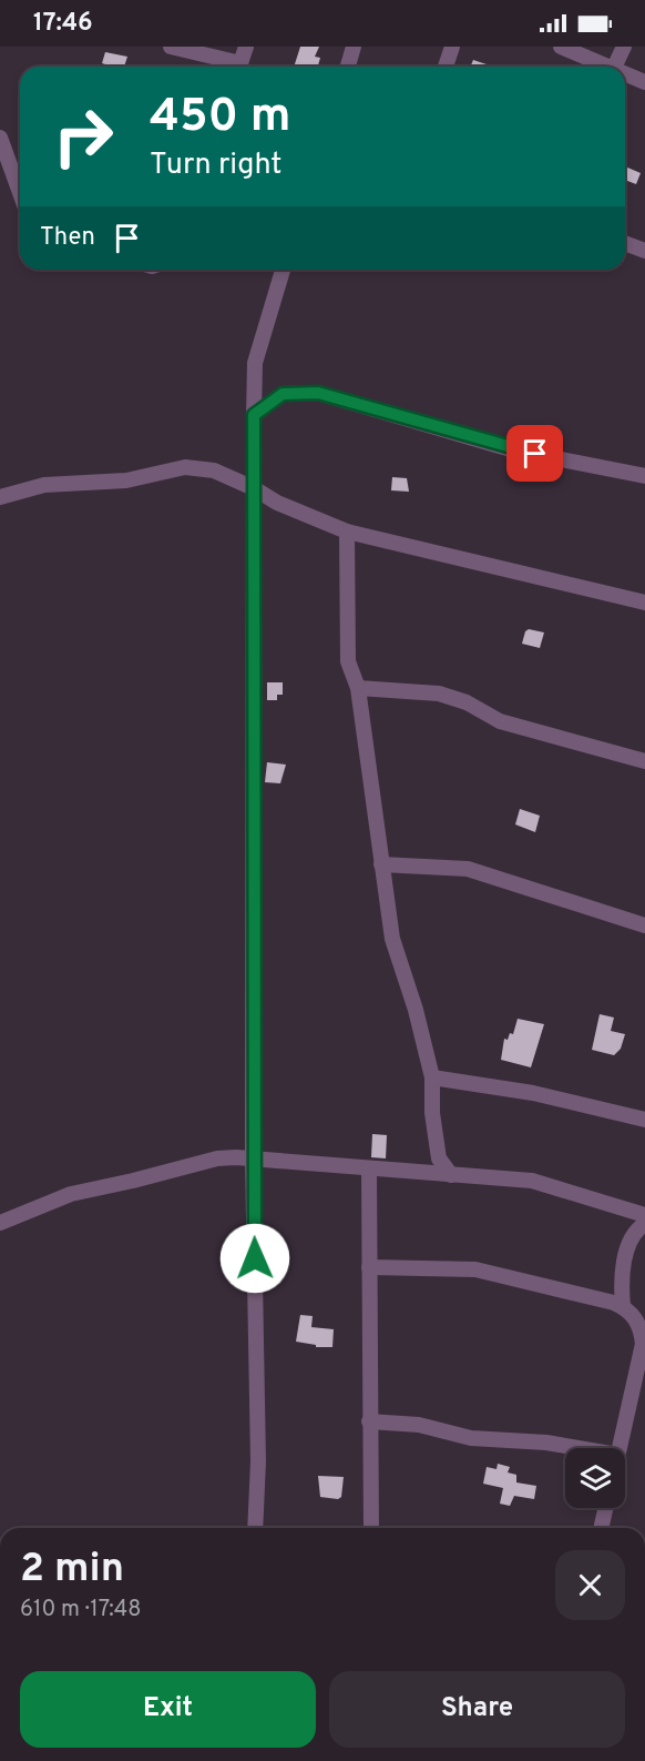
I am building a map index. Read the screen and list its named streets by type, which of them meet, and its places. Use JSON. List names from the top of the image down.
{
  "page": {
    "status": "17:46",
    "turn": ["450 m", "Turn right"],
    "then": "Then",
    "heading": ["2 min", "610 m · 17:48"],
    "buttons": ["Exit", "Share"]
  }
}
